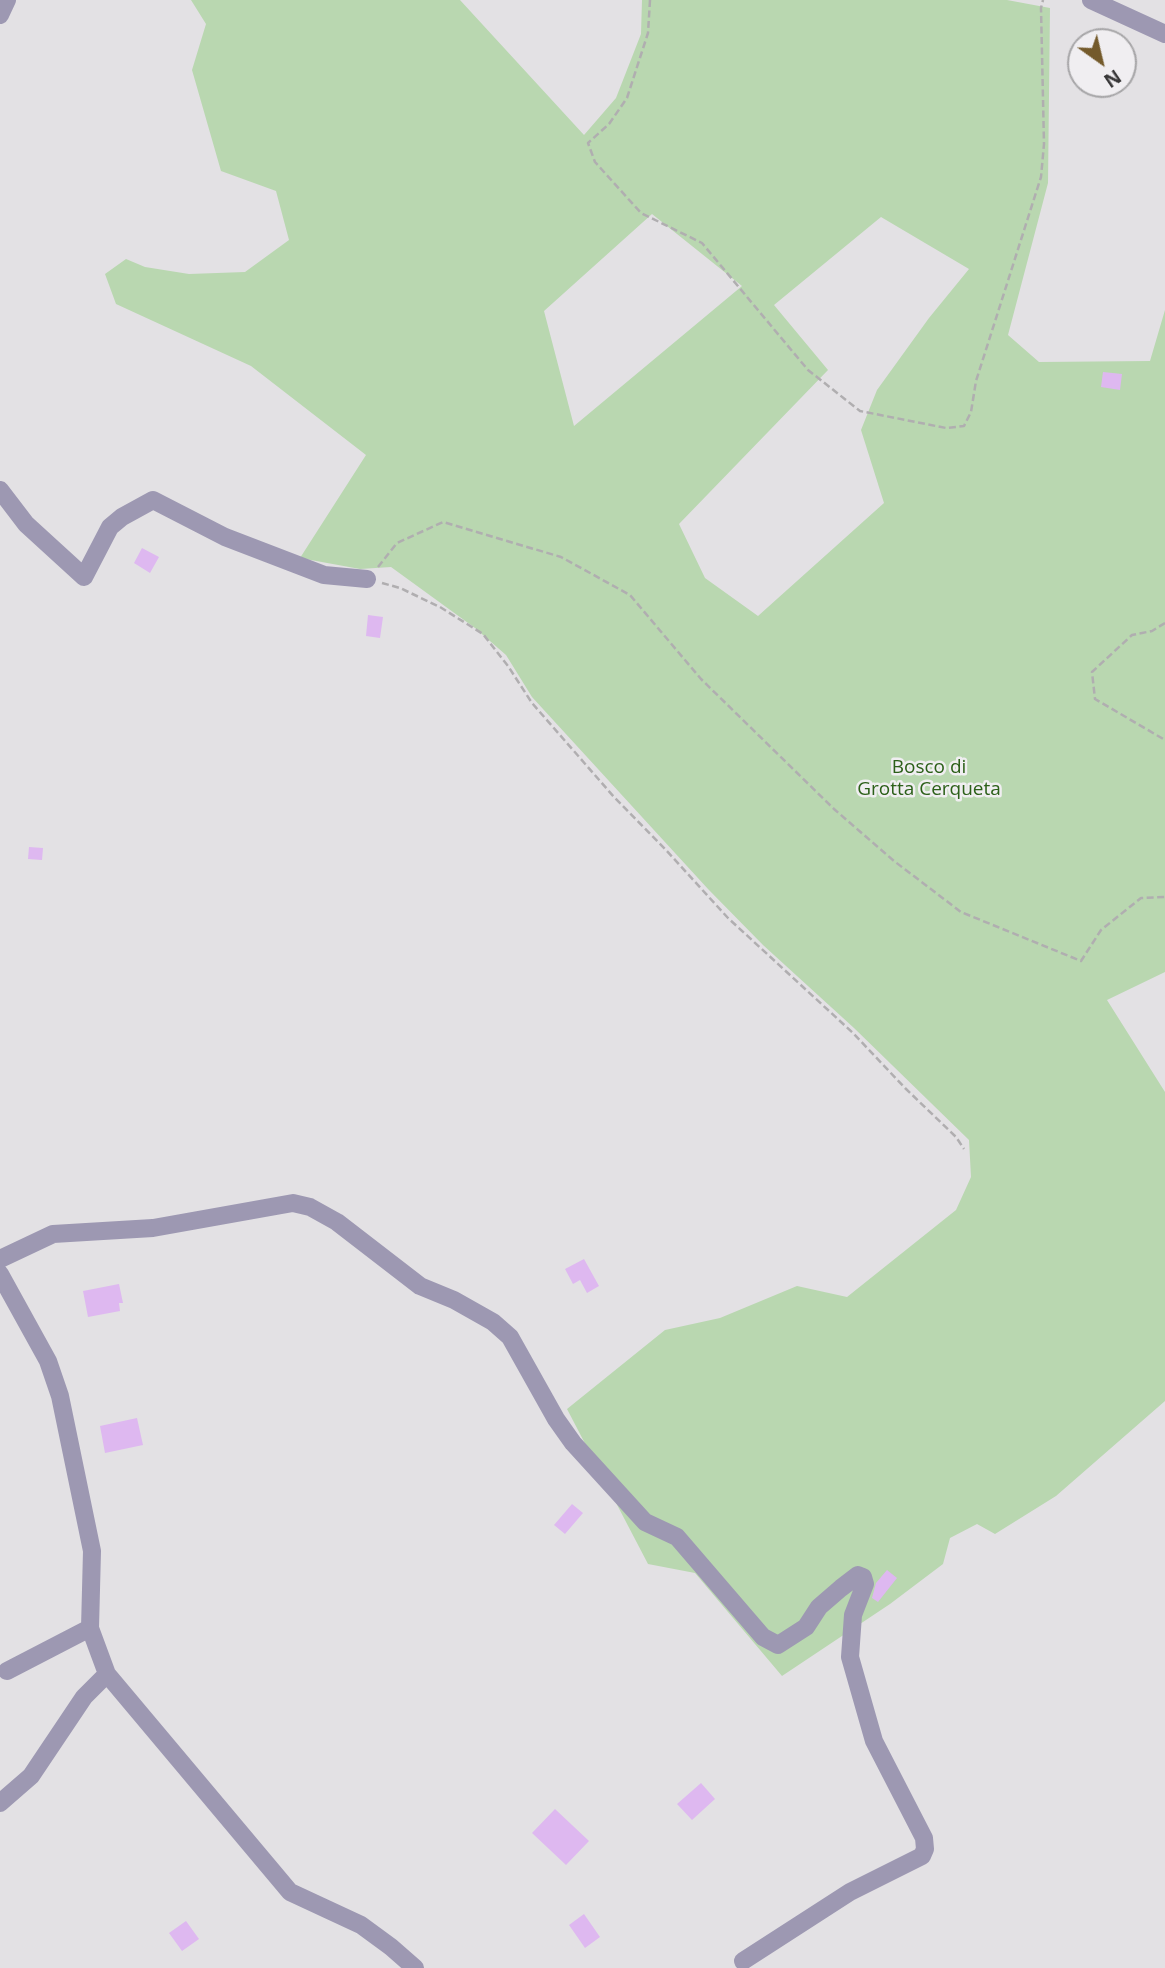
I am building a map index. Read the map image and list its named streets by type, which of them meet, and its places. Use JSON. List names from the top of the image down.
{
  "parks": ["Bosco di Grotta Cerqueta"],
  "north": "bottom right"
}
